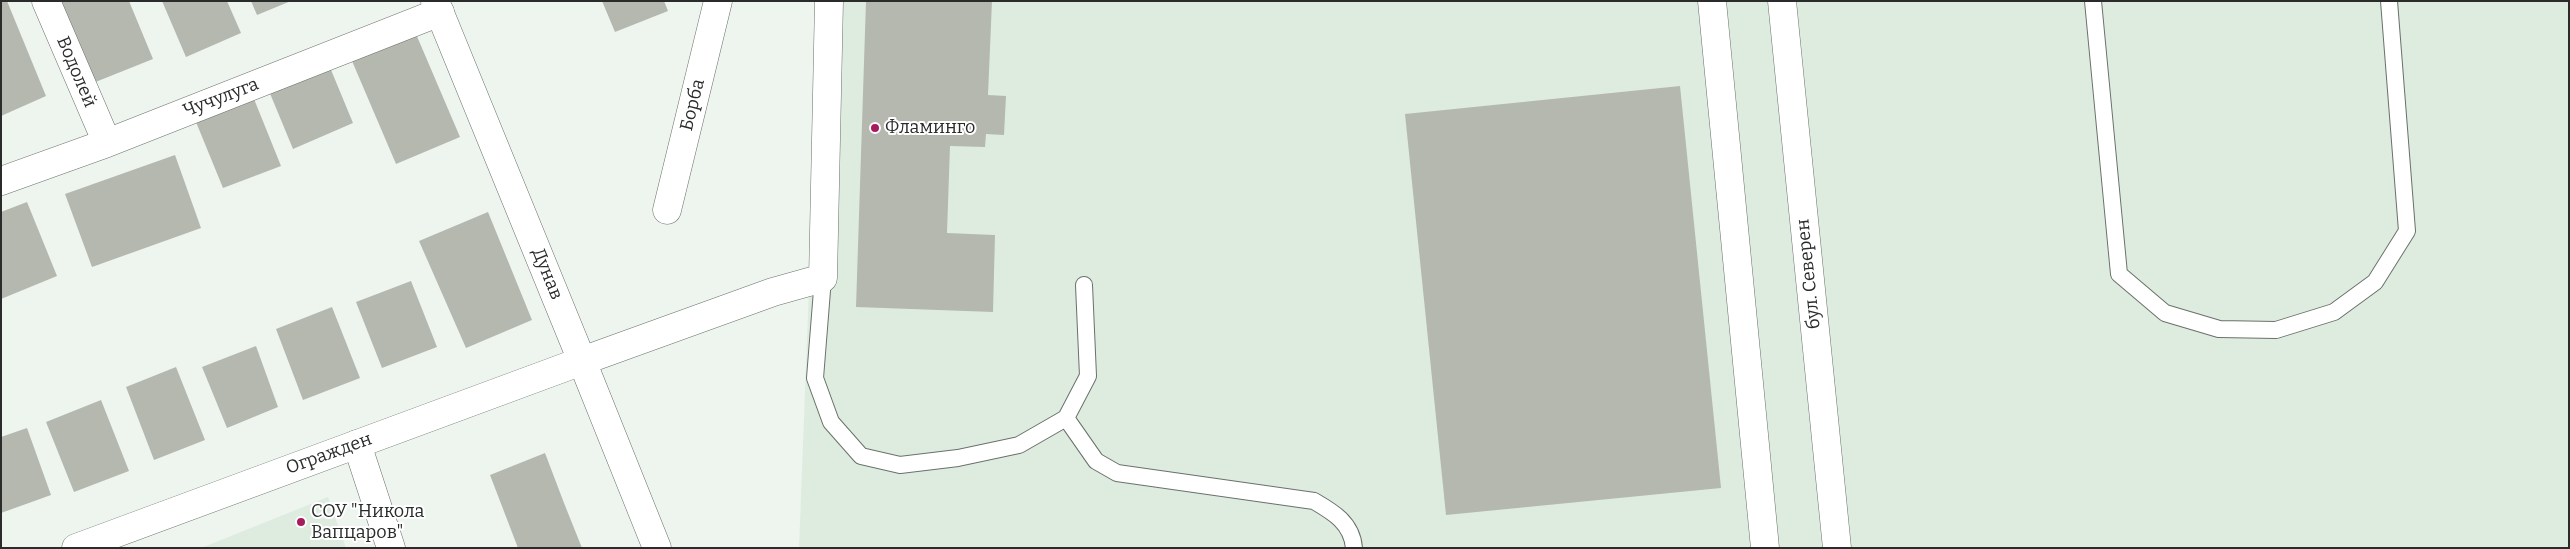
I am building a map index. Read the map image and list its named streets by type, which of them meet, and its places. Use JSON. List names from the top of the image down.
{
  "streets": {
    "street": [
      "Водолей",
      "Чучулуга",
      "Борба",
      "Дунав",
      "бул. Северен",
      "Огражден"
    ]
  },
  "crossings": [
    ["Водолей", "Чучулуга"],
    ["Чучулуга", "Дунав"],
    ["Дунав", "Огражден"]
  ],
  "places": ["Фламинго", "СОУ \"Никола Вапцаров\""]
}
